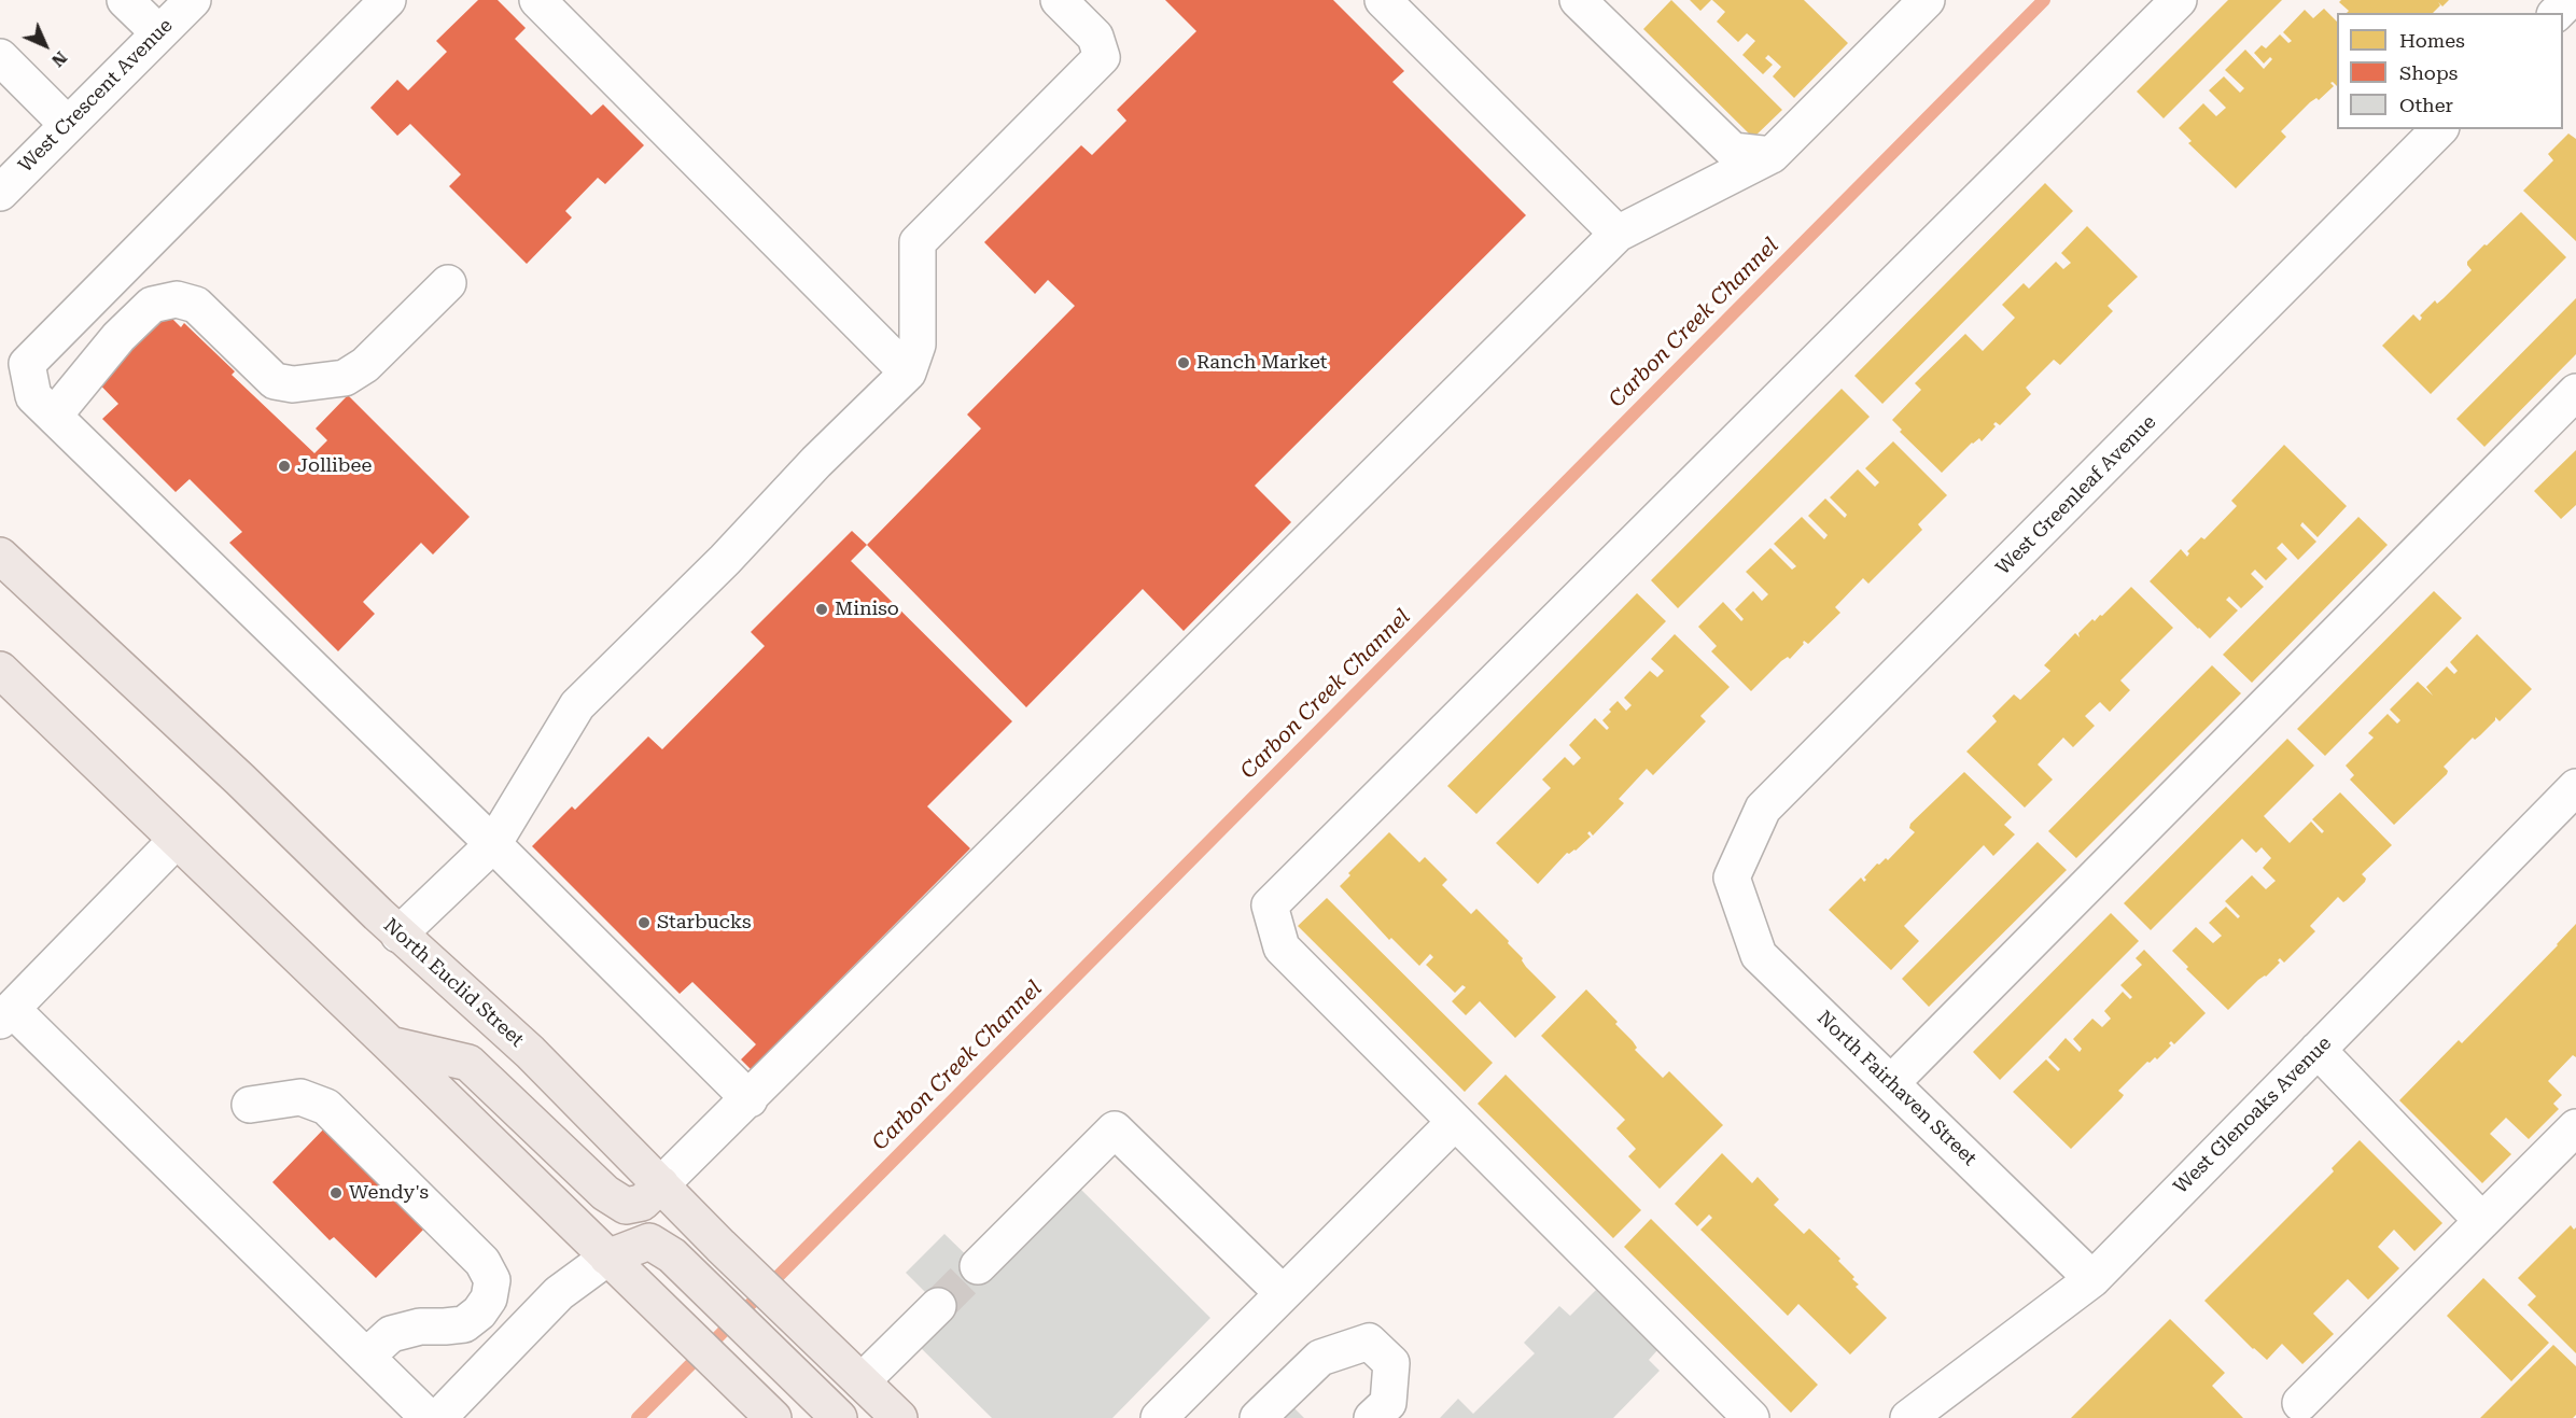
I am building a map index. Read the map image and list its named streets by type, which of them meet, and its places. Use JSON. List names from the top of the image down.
{
  "streets": {
    "main road": ["North Euclid Street"],
    "street": [
      "West Crescent Avenue",
      "West Greenleaf Avenue",
      "North Fairhaven Street",
      "West Glenoaks Avenue"
    ]
  },
  "crossings": [
    ["West Greenleaf Avenue", "North Fairhaven Street"],
    ["North Fairhaven Street", "West Glenoaks Avenue"]
  ],
  "water": ["Carbon Creek Channel"],
  "places": [
    "Ranch Market",
    "Jollibee",
    "Miniso",
    "Starbucks",
    "Wendy's"
  ],
  "legend": ["Homes", "Shops", "Other"],
  "north": "bottom right"
}
